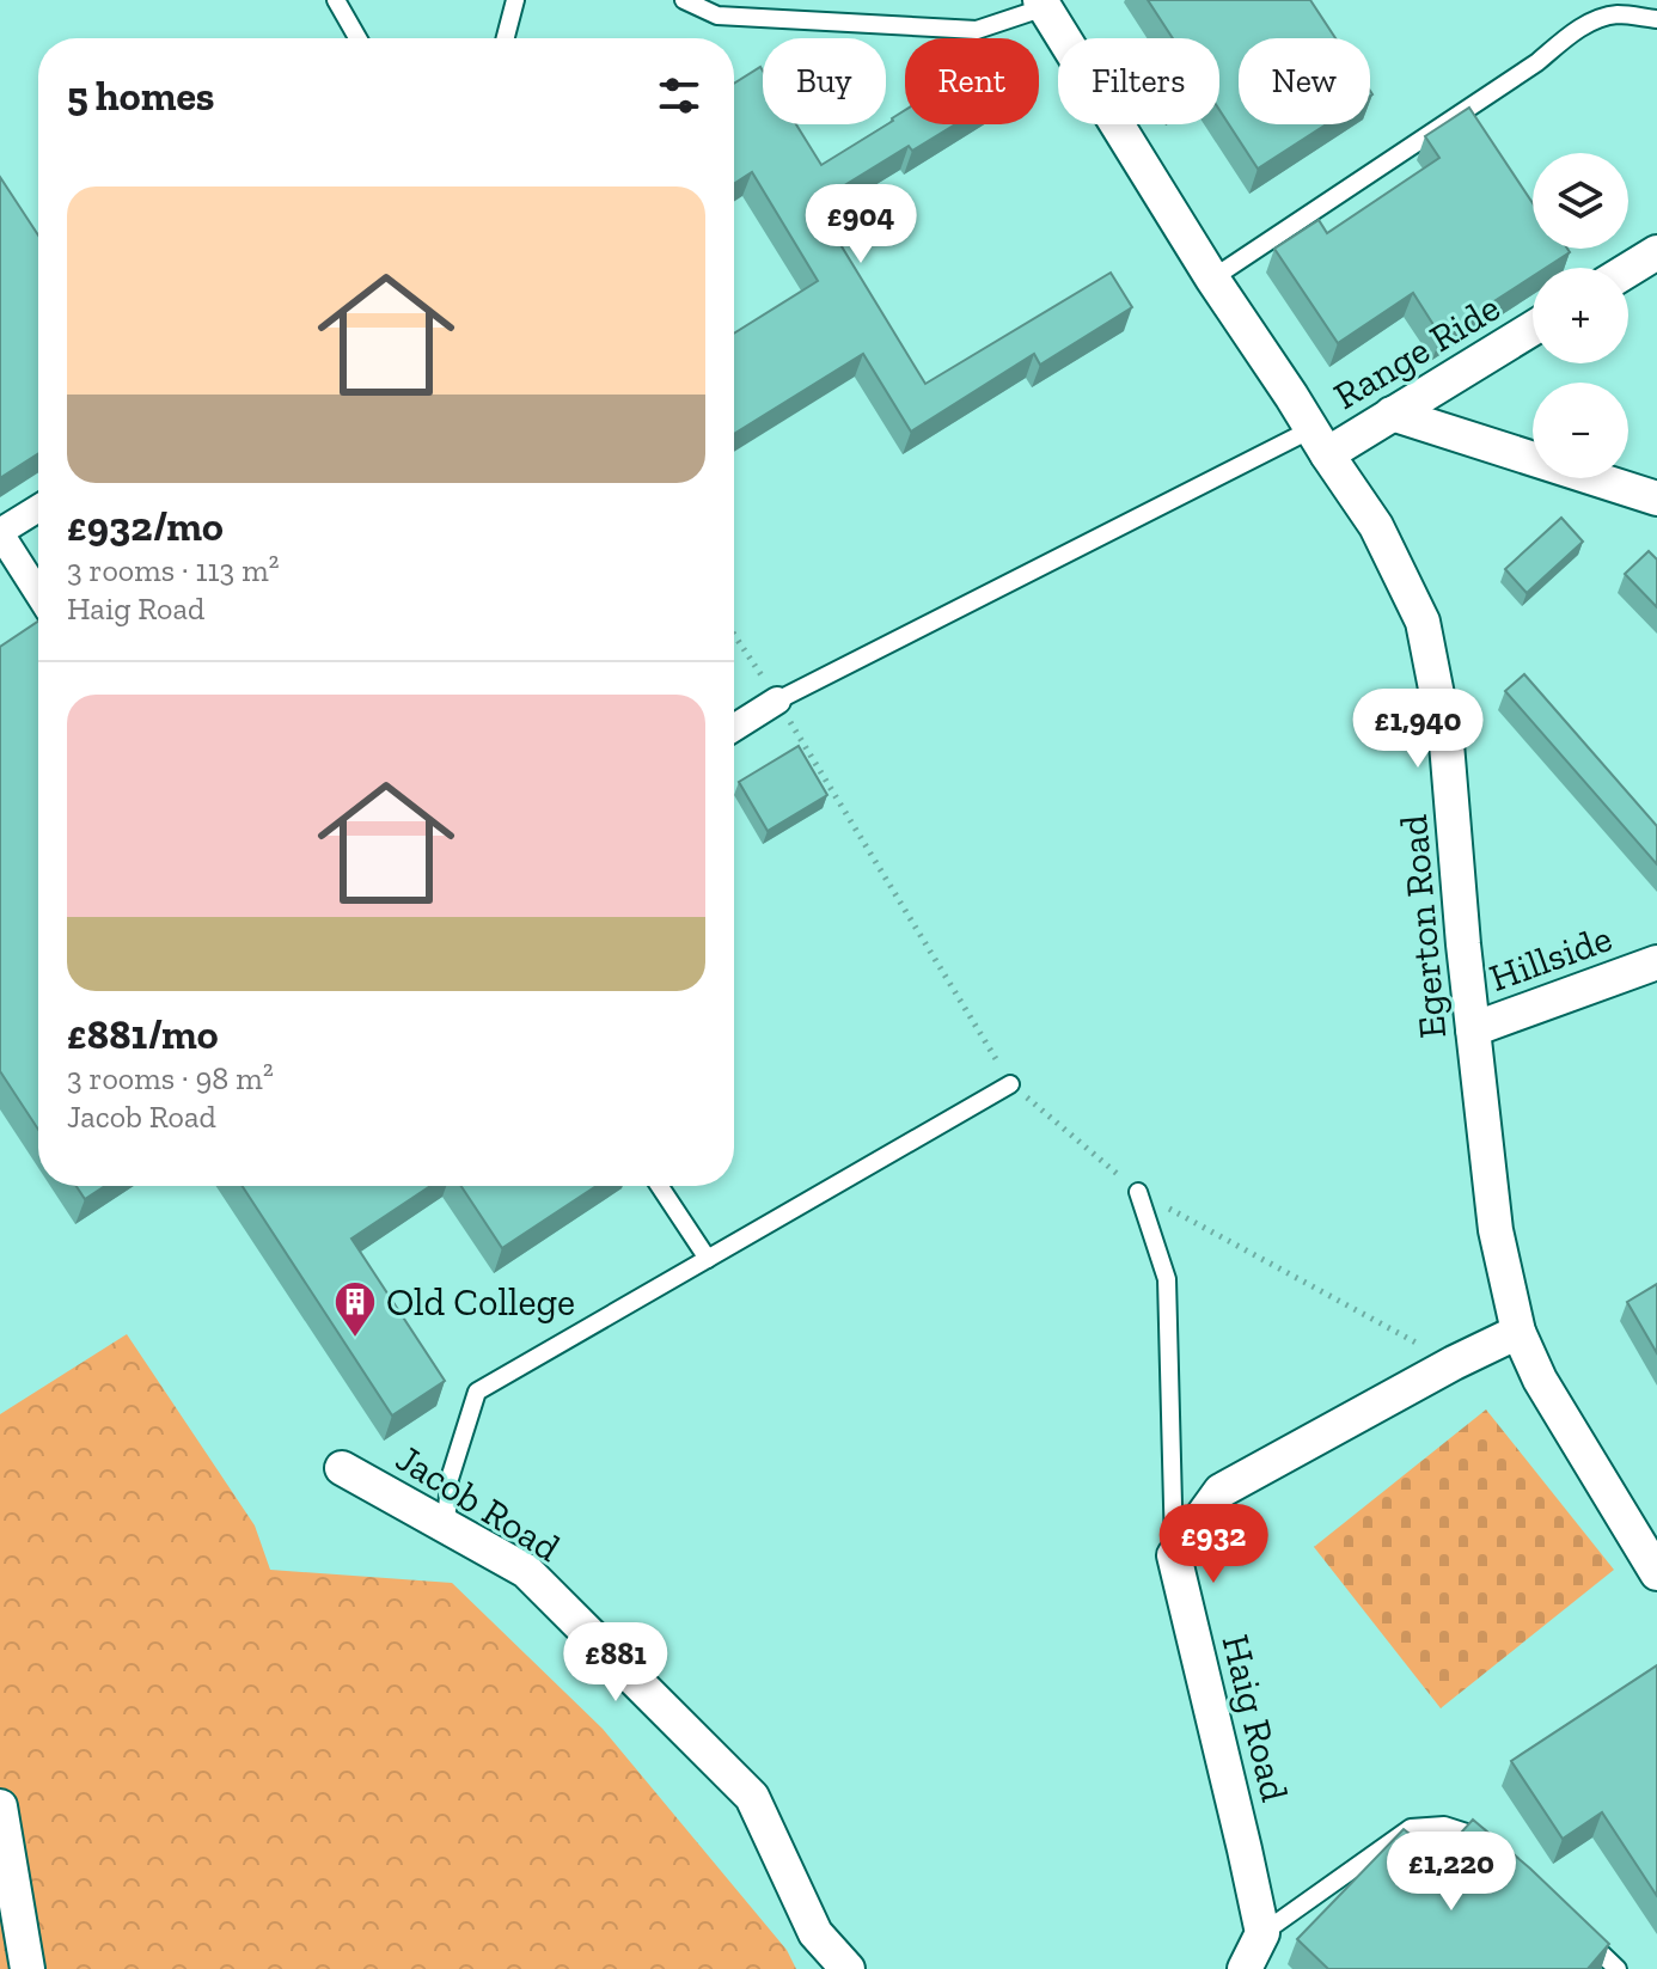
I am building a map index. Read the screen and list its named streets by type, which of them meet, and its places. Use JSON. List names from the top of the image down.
{
  "streets": {
    "street": [
      "Range Ride",
      "Egerton Road",
      "Hillside",
      "Jacob Road",
      "Haig Road"
    ]
  },
  "crossings": [
    ["Range Ride", "Egerton Road"],
    ["Egerton Road", "Hillside"]
  ],
  "places": {
    "building": ["Old College"]
  },
  "page": {
    "chip": [
      "Buy",
      "Rent",
      "Filters",
      "New"
    ],
    "heading": "5 homes",
    "map_buttons": ["+", "−"],
    "list": [
      {
        "name": "£932/mo",
        "note": "3 rooms · 113 m² · Haig Road"
      },
      {
        "name": "£881/mo",
        "note": "3 rooms · 98 m² · Jacob Road"
      }
    ],
    "price": [
      "£904",
      "£1,940",
      "£932",
      "£881",
      "£1,220"
    ]
  }
}
